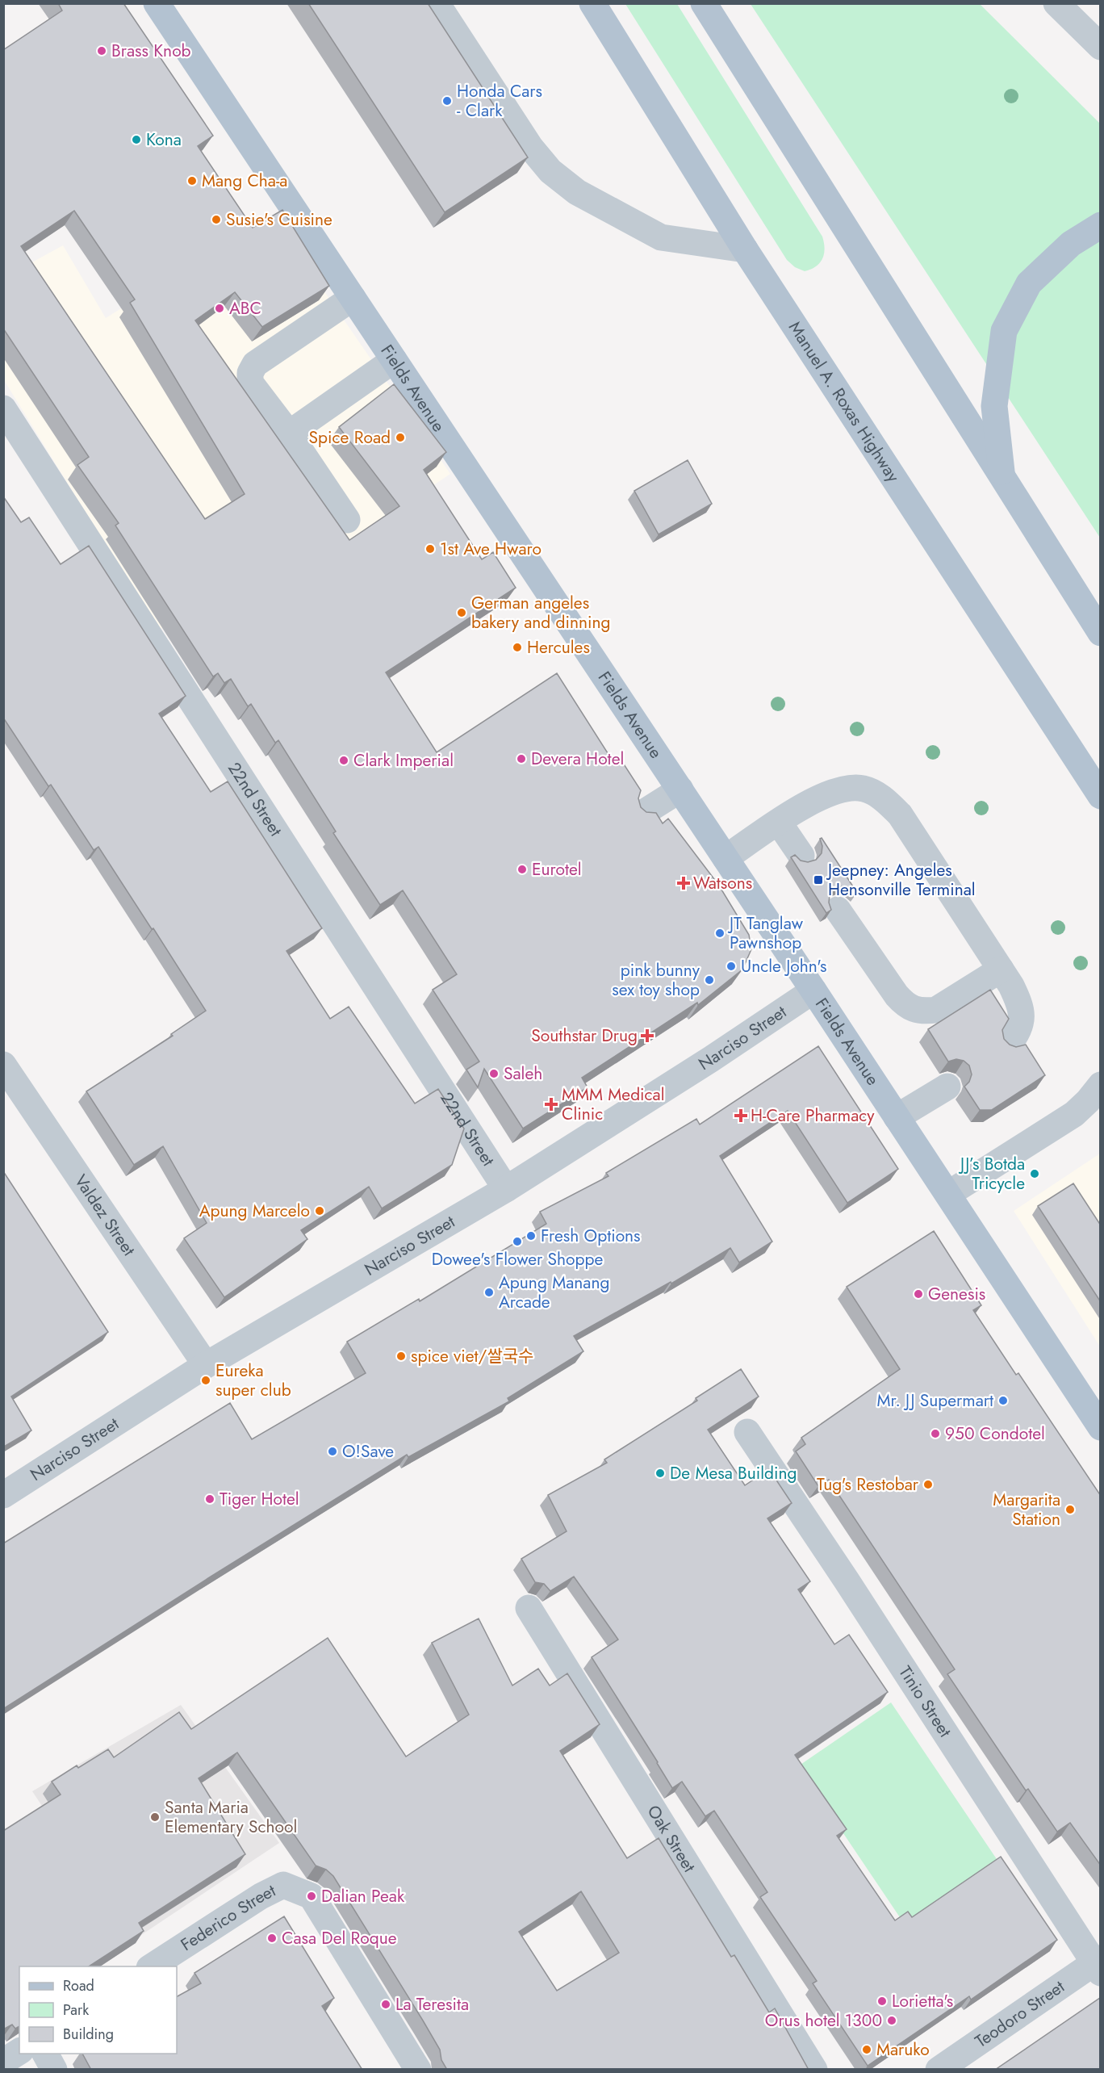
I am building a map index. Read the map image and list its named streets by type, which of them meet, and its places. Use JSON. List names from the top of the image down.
{
  "streets": {
    "main road": ["Fields Avenue", "Manuel A. Roxas Highway"],
    "street": [
      "22nd Street",
      "Narciso Street",
      "Valdez Street",
      "Tinio Street",
      "Oak Street",
      "Federico Street",
      "Teodoro Street"
    ]
  },
  "crossings": [
    ["Fields Avenue", "Narciso Street"],
    ["22nd Street", "Narciso Street"],
    ["Narciso Street", "Valdez Street"],
    ["Tinio Street", "Teodoro Street"]
  ],
  "places": {
    "other": [
      "Brass Knob",
      "Honda Cars - Clark",
      "Kona",
      "Mang Cha-a",
      "Susie's Cuisine",
      "ABC",
      "Spice Road",
      "1st Ave Hwaro",
      "German angeles bakery and dinning",
      "Hercules",
      "Devera Hotel",
      "Clark Imperial",
      "Eurotel",
      "JT Tanglaw Pawnshop",
      "Uncle John's",
      "pink bunny sex toy shop",
      "Saleh",
      "JJ’s Botda Tricycle",
      "Apung Marcelo",
      "Fresh Options",
      "Dowee's Flower Shoppe",
      "Apung Manang Arcade",
      "Genesis",
      "spice viet/쌀국수",
      "Eureka super club",
      "Mr. JJ Supermart",
      "950 Condotel",
      "O!Save",
      "De Mesa Building",
      "Tug's Restobar",
      "Tiger Hotel",
      "Margarita Station",
      "Santa Maria Elementary School",
      "Dalian Peak",
      "Casa Del Roque",
      "Lorietta's",
      "La Teresita",
      "Orus hotel 1300",
      "Maruko"
    ],
    "transit": ["Jeepney: Angeles Hensonville Terminal"],
    "health": [
      "Watsons",
      "Southstar Drug",
      "MMM Medical Clinic",
      "H-Care Pharmacy"
    ]
  },
  "legend": ["Road", "Park", "Building"]
}
